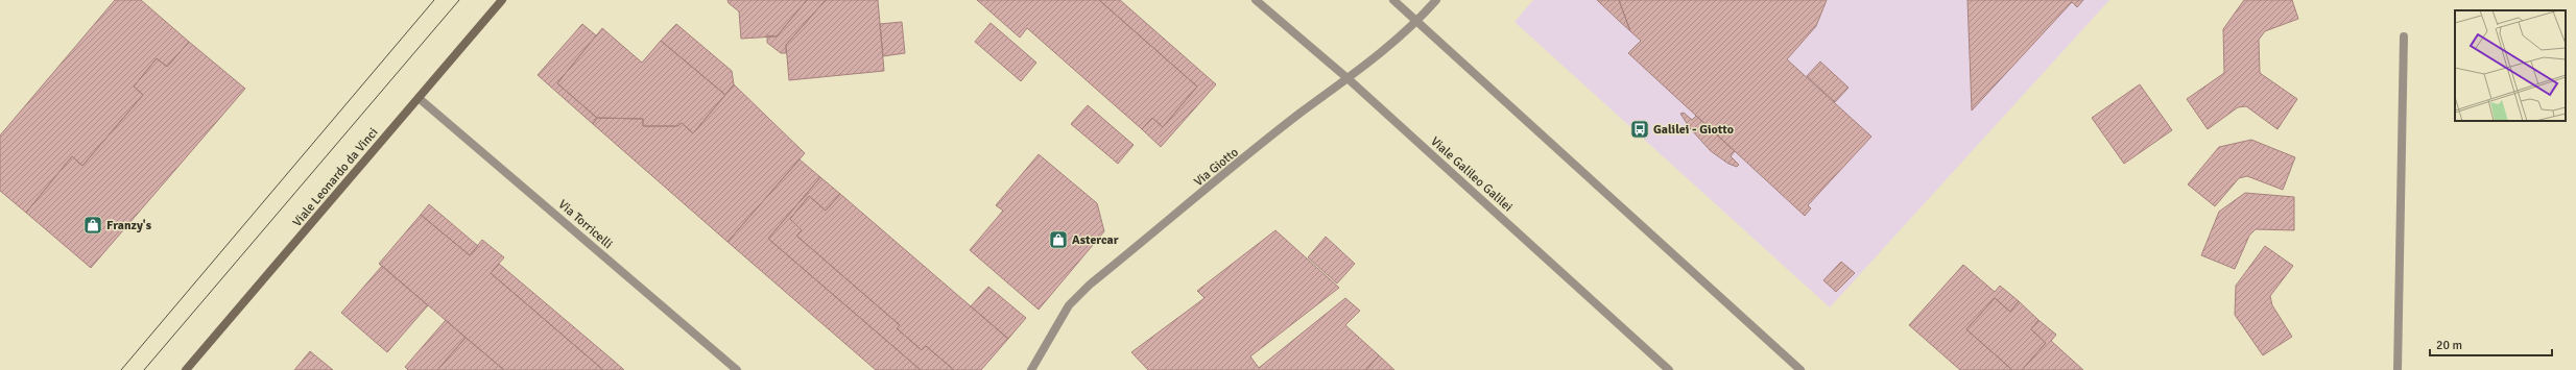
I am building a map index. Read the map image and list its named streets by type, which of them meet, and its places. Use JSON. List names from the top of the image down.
{
  "streets": {
    "street": [
      "Via Giotto",
      "Viale Galileo Galilei",
      "Viale Leonardo da Vinci",
      "Via Torricelli"
    ]
  },
  "crossings": [
    ["Via Giotto", "Viale Galileo Galilei"],
    ["Viale Leonardo da Vinci", "Via Torricelli"]
  ],
  "places": {
    "bus stop": ["Galilei - Giotto"],
    "shop": ["Franzy's", "Astercar"]
  },
  "scale_bar": "20 m"
}
